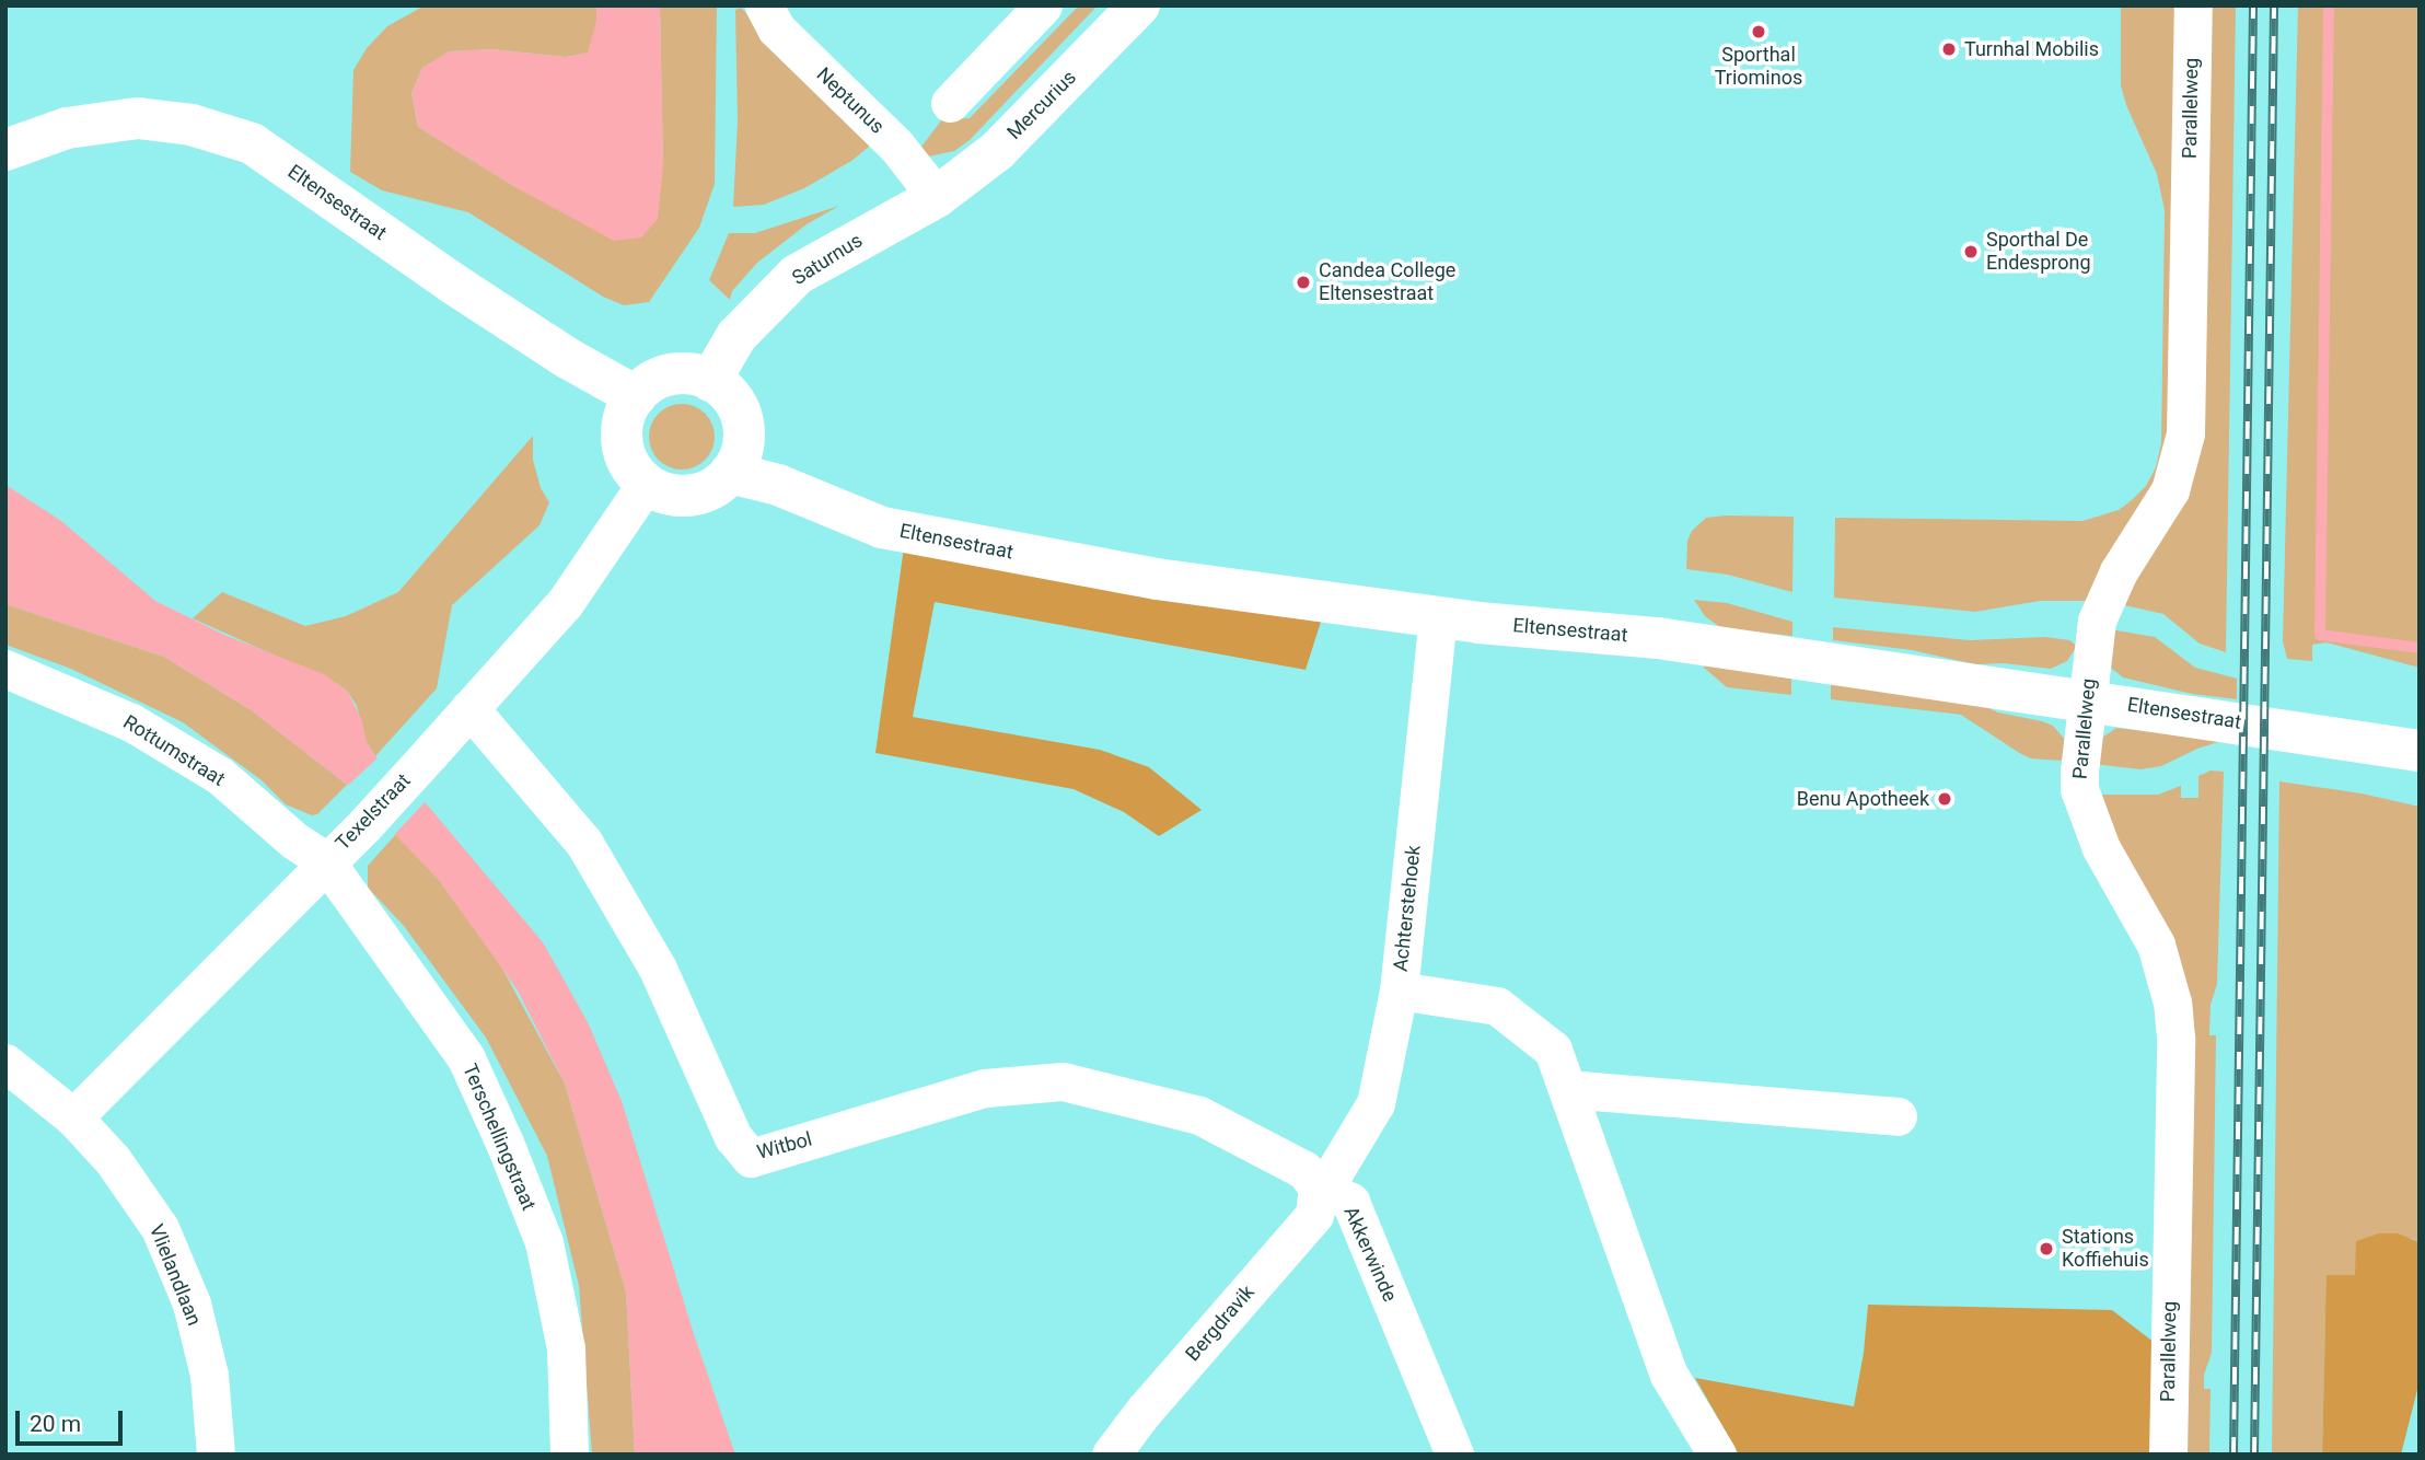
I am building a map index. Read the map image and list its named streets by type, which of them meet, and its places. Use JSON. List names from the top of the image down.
{
  "streets": {
    "street": [
      "Neptunus",
      "Mercurius",
      "Parallelweg",
      "Eltensestraat",
      "Saturnus",
      "Rottumstraat",
      "Texelstraat",
      "Achterstehoek",
      "Terschellingstraat",
      "Witbol",
      "Akkerwinde",
      "Vlielandlaan",
      "Bergdravik"
    ]
  },
  "crossings": [
    ["Neptunus", "Mercurius"],
    ["Neptunus", "Saturnus"],
    ["Mercurius", "Saturnus"],
    ["Parallelweg", "Eltensestraat"],
    ["Eltensestraat", "Saturnus"],
    ["Eltensestraat", "Texelstraat"],
    ["Eltensestraat", "Achterstehoek"],
    ["Saturnus", "Texelstraat"],
    ["Rottumstraat", "Texelstraat"],
    ["Rottumstraat", "Terschellingstraat"],
    ["Texelstraat", "Terschellingstraat"],
    ["Texelstraat", "Witbol"],
    ["Texelstraat", "Vlielandlaan"],
    ["Witbol", "Akkerwinde"],
    ["Witbol", "Bergdravik"],
    ["Akkerwinde", "Bergdravik"]
  ],
  "places": [
    "Sporthal Triominos",
    "Turnhal Mobilis",
    "Sporthal De Endesprong",
    "Candea College Eltensestraat",
    "Benu Apotheek",
    "Stations Koffiehuis"
  ],
  "scale_bar": "20 m"
}
